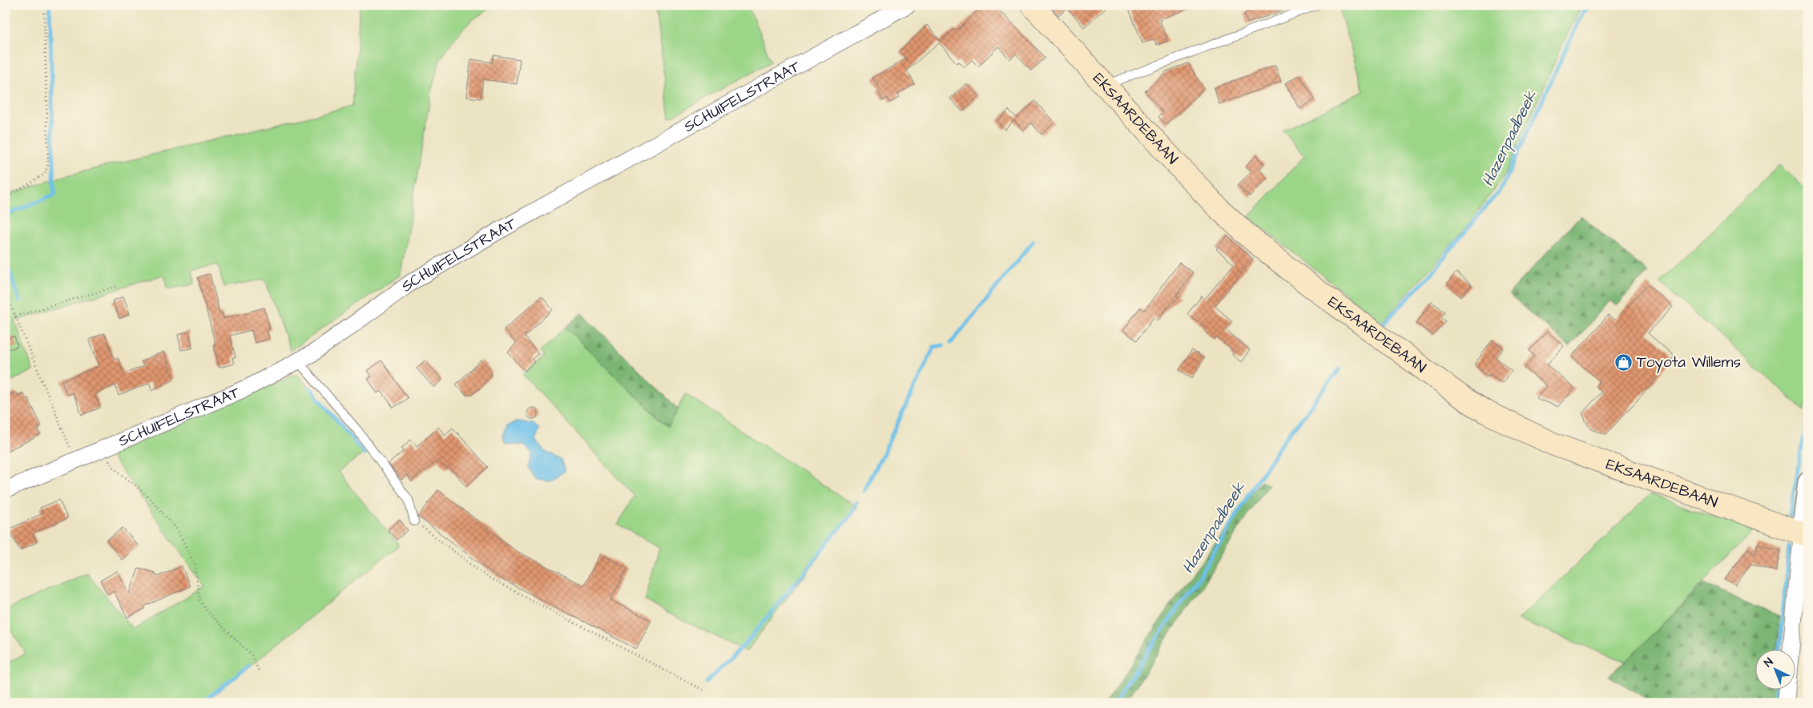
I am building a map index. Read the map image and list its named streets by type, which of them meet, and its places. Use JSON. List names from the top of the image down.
{
  "streets": {
    "main road": ["EKSAARDEBAAN"],
    "street": ["SCHUIFELSTRAAT"]
  },
  "water": ["Hazenpadbeek"],
  "places": {
    "shop": ["Toyota Willems"]
  },
  "north": "top left"
}
